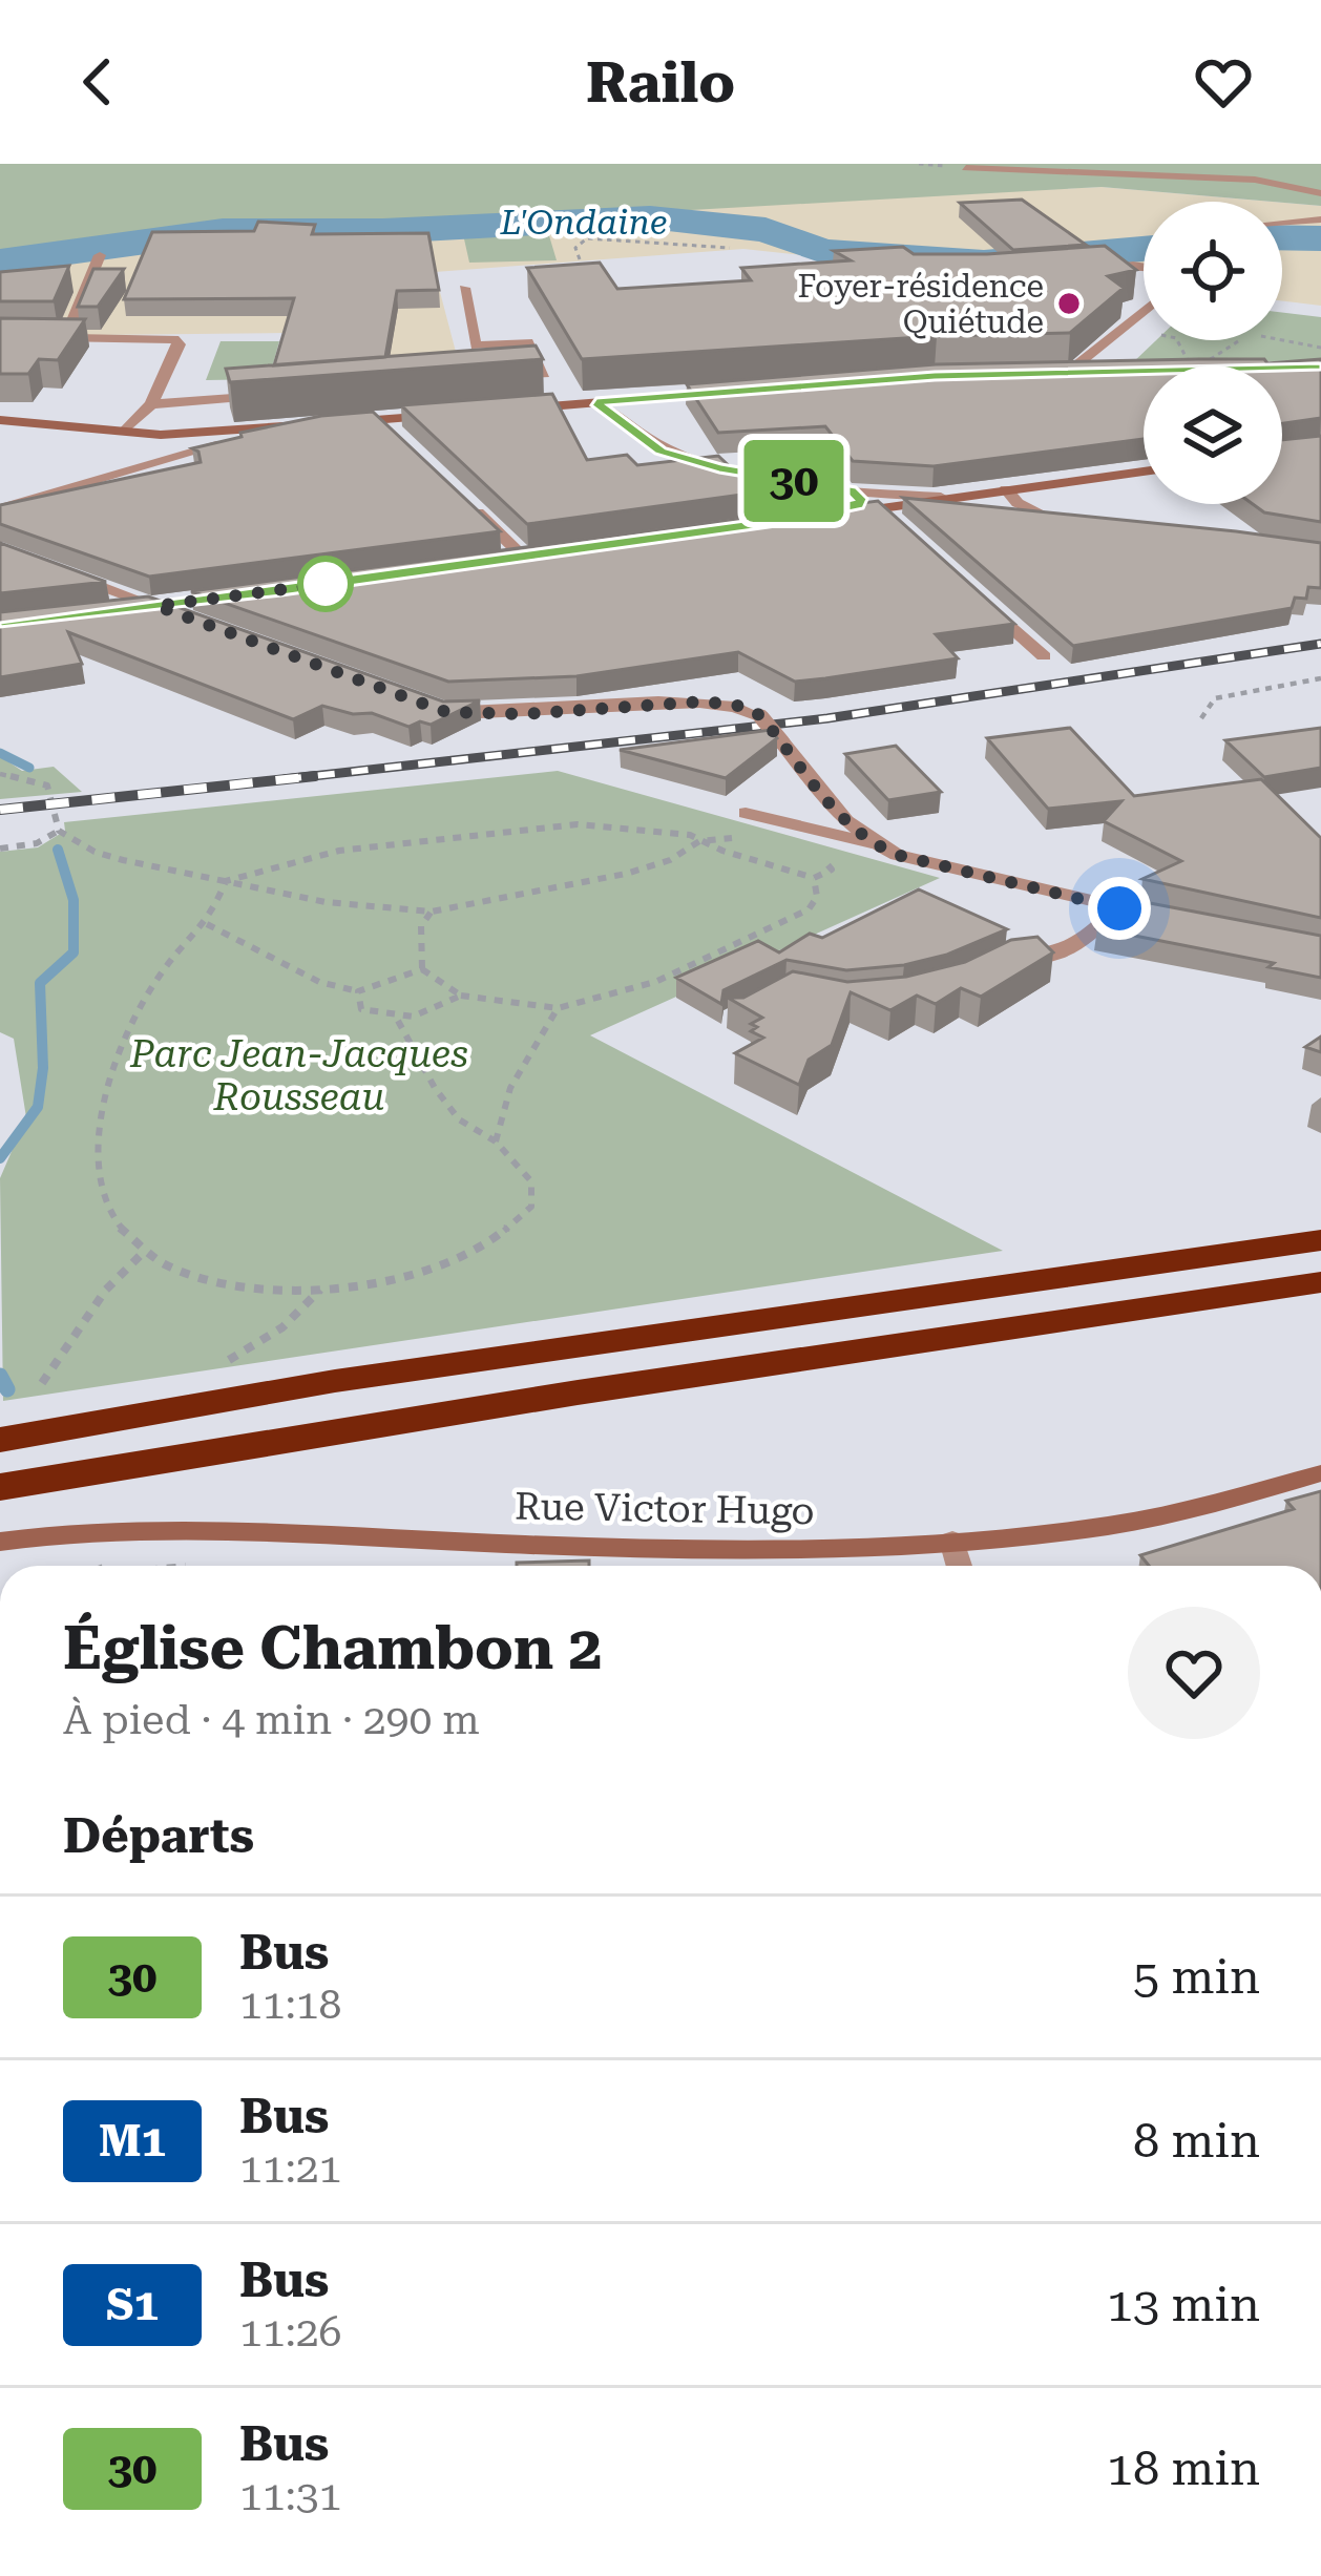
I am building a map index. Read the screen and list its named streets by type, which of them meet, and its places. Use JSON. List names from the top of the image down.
{
  "streets": {
    "main road": ["Rue Victor Hugo"]
  },
  "water": ["L'Ondaine"],
  "parks": ["Parc Jean-Jacques Rousseau"],
  "places": ["Foyer-résidence Quiétude"],
  "lines": ["bus line 30"],
  "page": {
    "header": "Railo",
    "on_map": "30",
    "heading": [
      ["Église Chambon 2", "À pied · 4 min · 290 m"],
      "Départs"
    ],
    "list": [
      {
        "mark": "30",
        "name": "Bus",
        "note": "11:18",
        "value": "5 min"
      },
      {
        "mark": "M1",
        "name": "Bus",
        "note": "11:21",
        "value": "8 min"
      },
      {
        "mark": "S1",
        "name": "Bus",
        "note": "11:26",
        "value": "13 min"
      },
      {
        "mark": "30",
        "name": "Bus",
        "note": "11:31",
        "value": "18 min"
      }
    ]
  }
}
